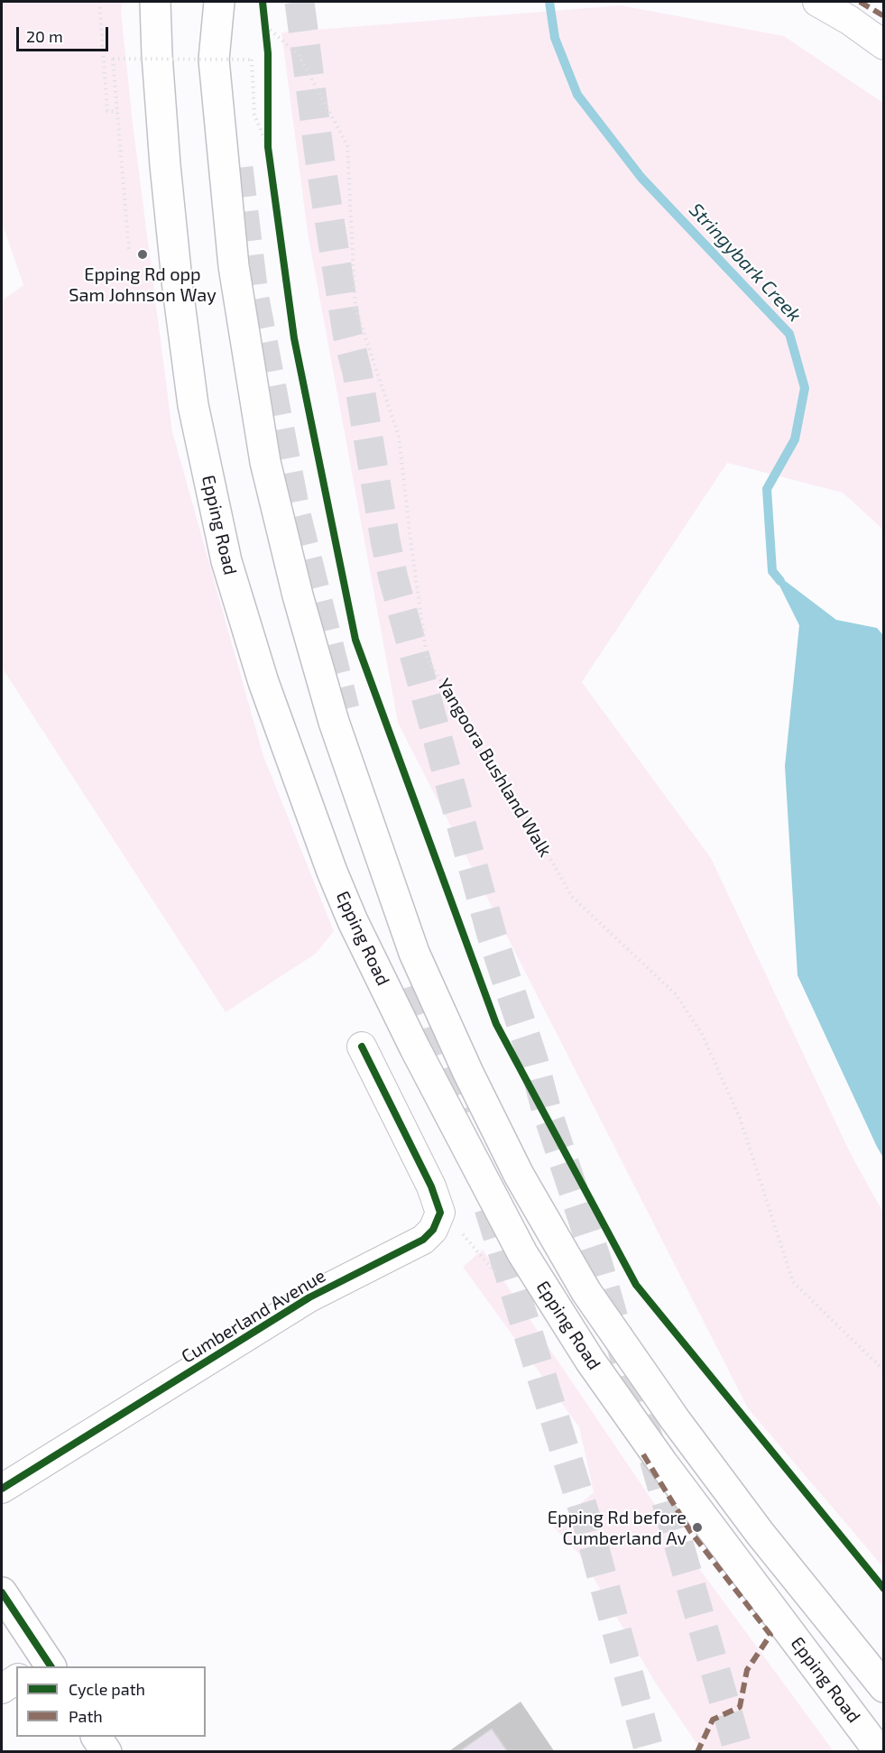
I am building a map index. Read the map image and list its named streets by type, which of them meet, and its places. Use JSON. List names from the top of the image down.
{
  "streets": {
    "main road": ["Epping Road"],
    "street": ["Cumberland Avenue"],
    "path": ["Yangoora Bushland Walk"]
  },
  "water": ["Stringybark Creek"],
  "places": ["Epping Rd opp Sam Johnson Way", "Epping Rd before Cumberland Av"],
  "legend": ["Cycle path", "Path"],
  "scale_bar": "20 m"
}
